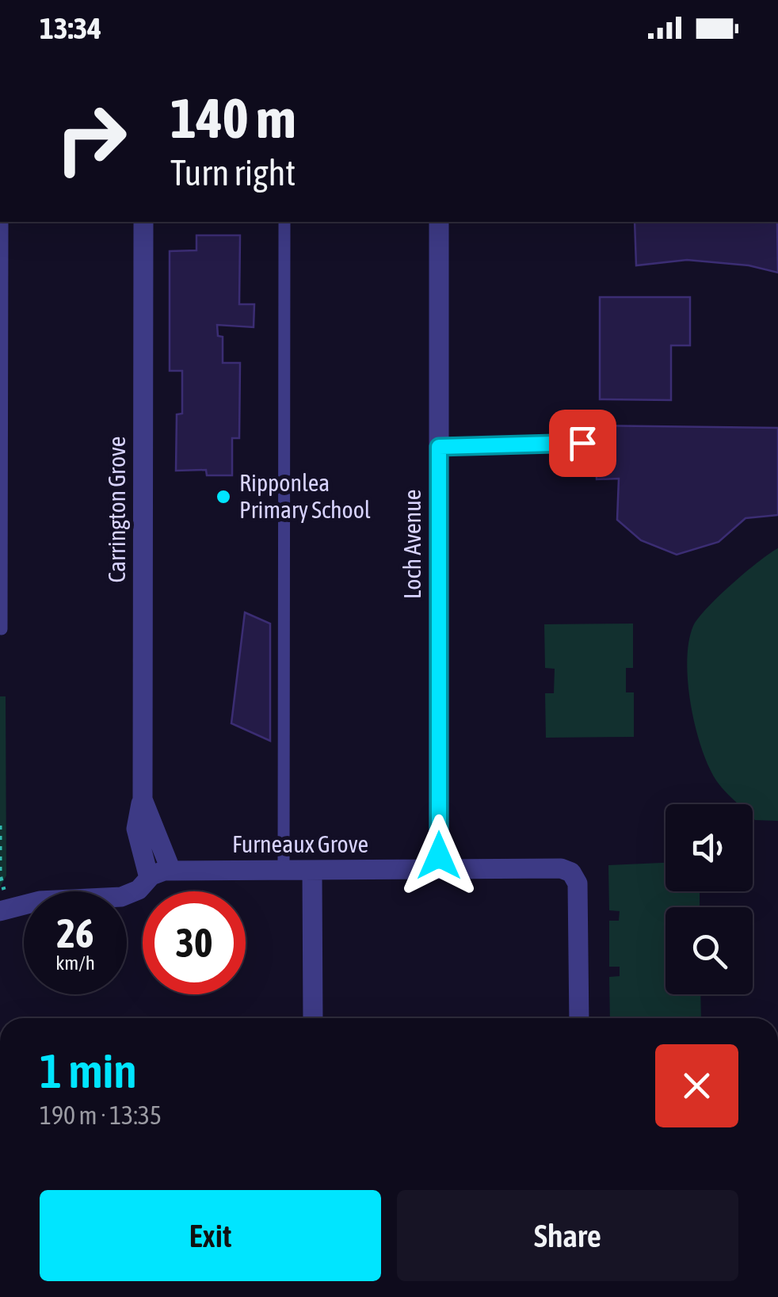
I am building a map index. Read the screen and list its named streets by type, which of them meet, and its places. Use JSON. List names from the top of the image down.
{
  "streets": {
    "street": ["Carrington Grove", "Loch Avenue", "Furneaux Grove"]
  },
  "crossings": [
    ["Carrington Grove", "Furneaux Grove"],
    ["Loch Avenue", "Furneaux Grove"]
  ],
  "places": ["Ripponlea Primary School"],
  "page": {
    "status": "13:34",
    "turn": ["140 m", "Turn right"],
    "speed": "26 km/h",
    "limit": "30",
    "heading": ["1 min", "190 m · 13:35"],
    "buttons": ["Exit", "Share"]
  }
}
